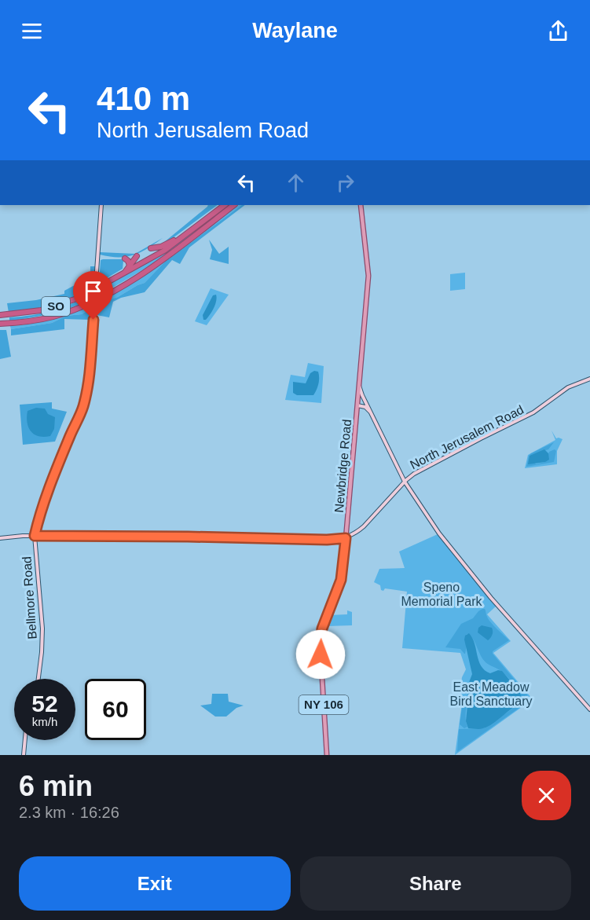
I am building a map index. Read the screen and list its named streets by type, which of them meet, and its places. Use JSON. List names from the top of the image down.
{
  "streets": {
    "highway": ["SO"],
    "main road": [
      "North Jerusalem Road",
      "Newbridge Road",
      "Bellmore Road",
      "NY 106"
    ]
  },
  "crossings": [
    ["North Jerusalem Road", "Newbridge Road"]
  ],
  "parks": ["Speno Memorial Park", "East Meadow Bird Sanctuary"],
  "page": {
    "header": "Waylane",
    "turn": ["410 m", "North Jerusalem Road"],
    "speed": "52 km/h",
    "limit": "60",
    "heading": ["6 min", "2.3 km · 16:26"],
    "buttons": ["Exit", "Share"]
  }
}
